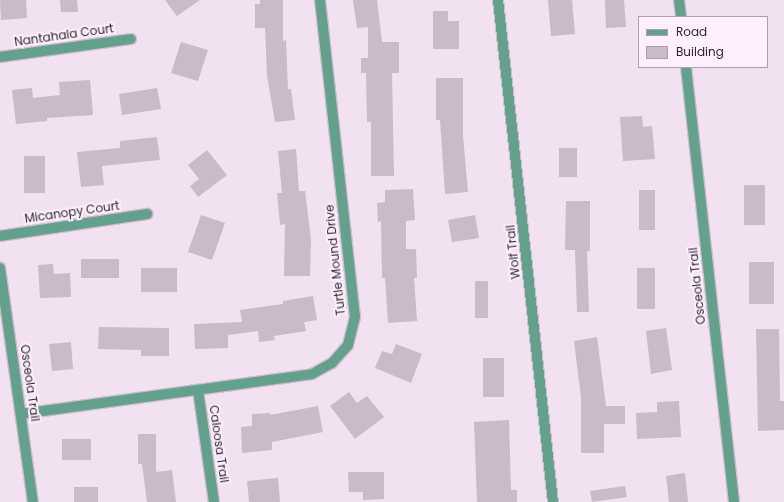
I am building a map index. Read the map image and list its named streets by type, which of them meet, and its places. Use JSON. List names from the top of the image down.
{
  "streets": {
    "street": [
      "Nantahala Court",
      "Micanopy Court",
      "Wolf Trail",
      "Turtle Mound Drive",
      "Osceola Trail",
      "Caloosa Trail"
    ]
  },
  "crossings": [
    ["Turtle Mound Drive", "Osceola Trail"],
    ["Turtle Mound Drive", "Caloosa Trail"]
  ],
  "legend": ["Road", "Building"]
}
